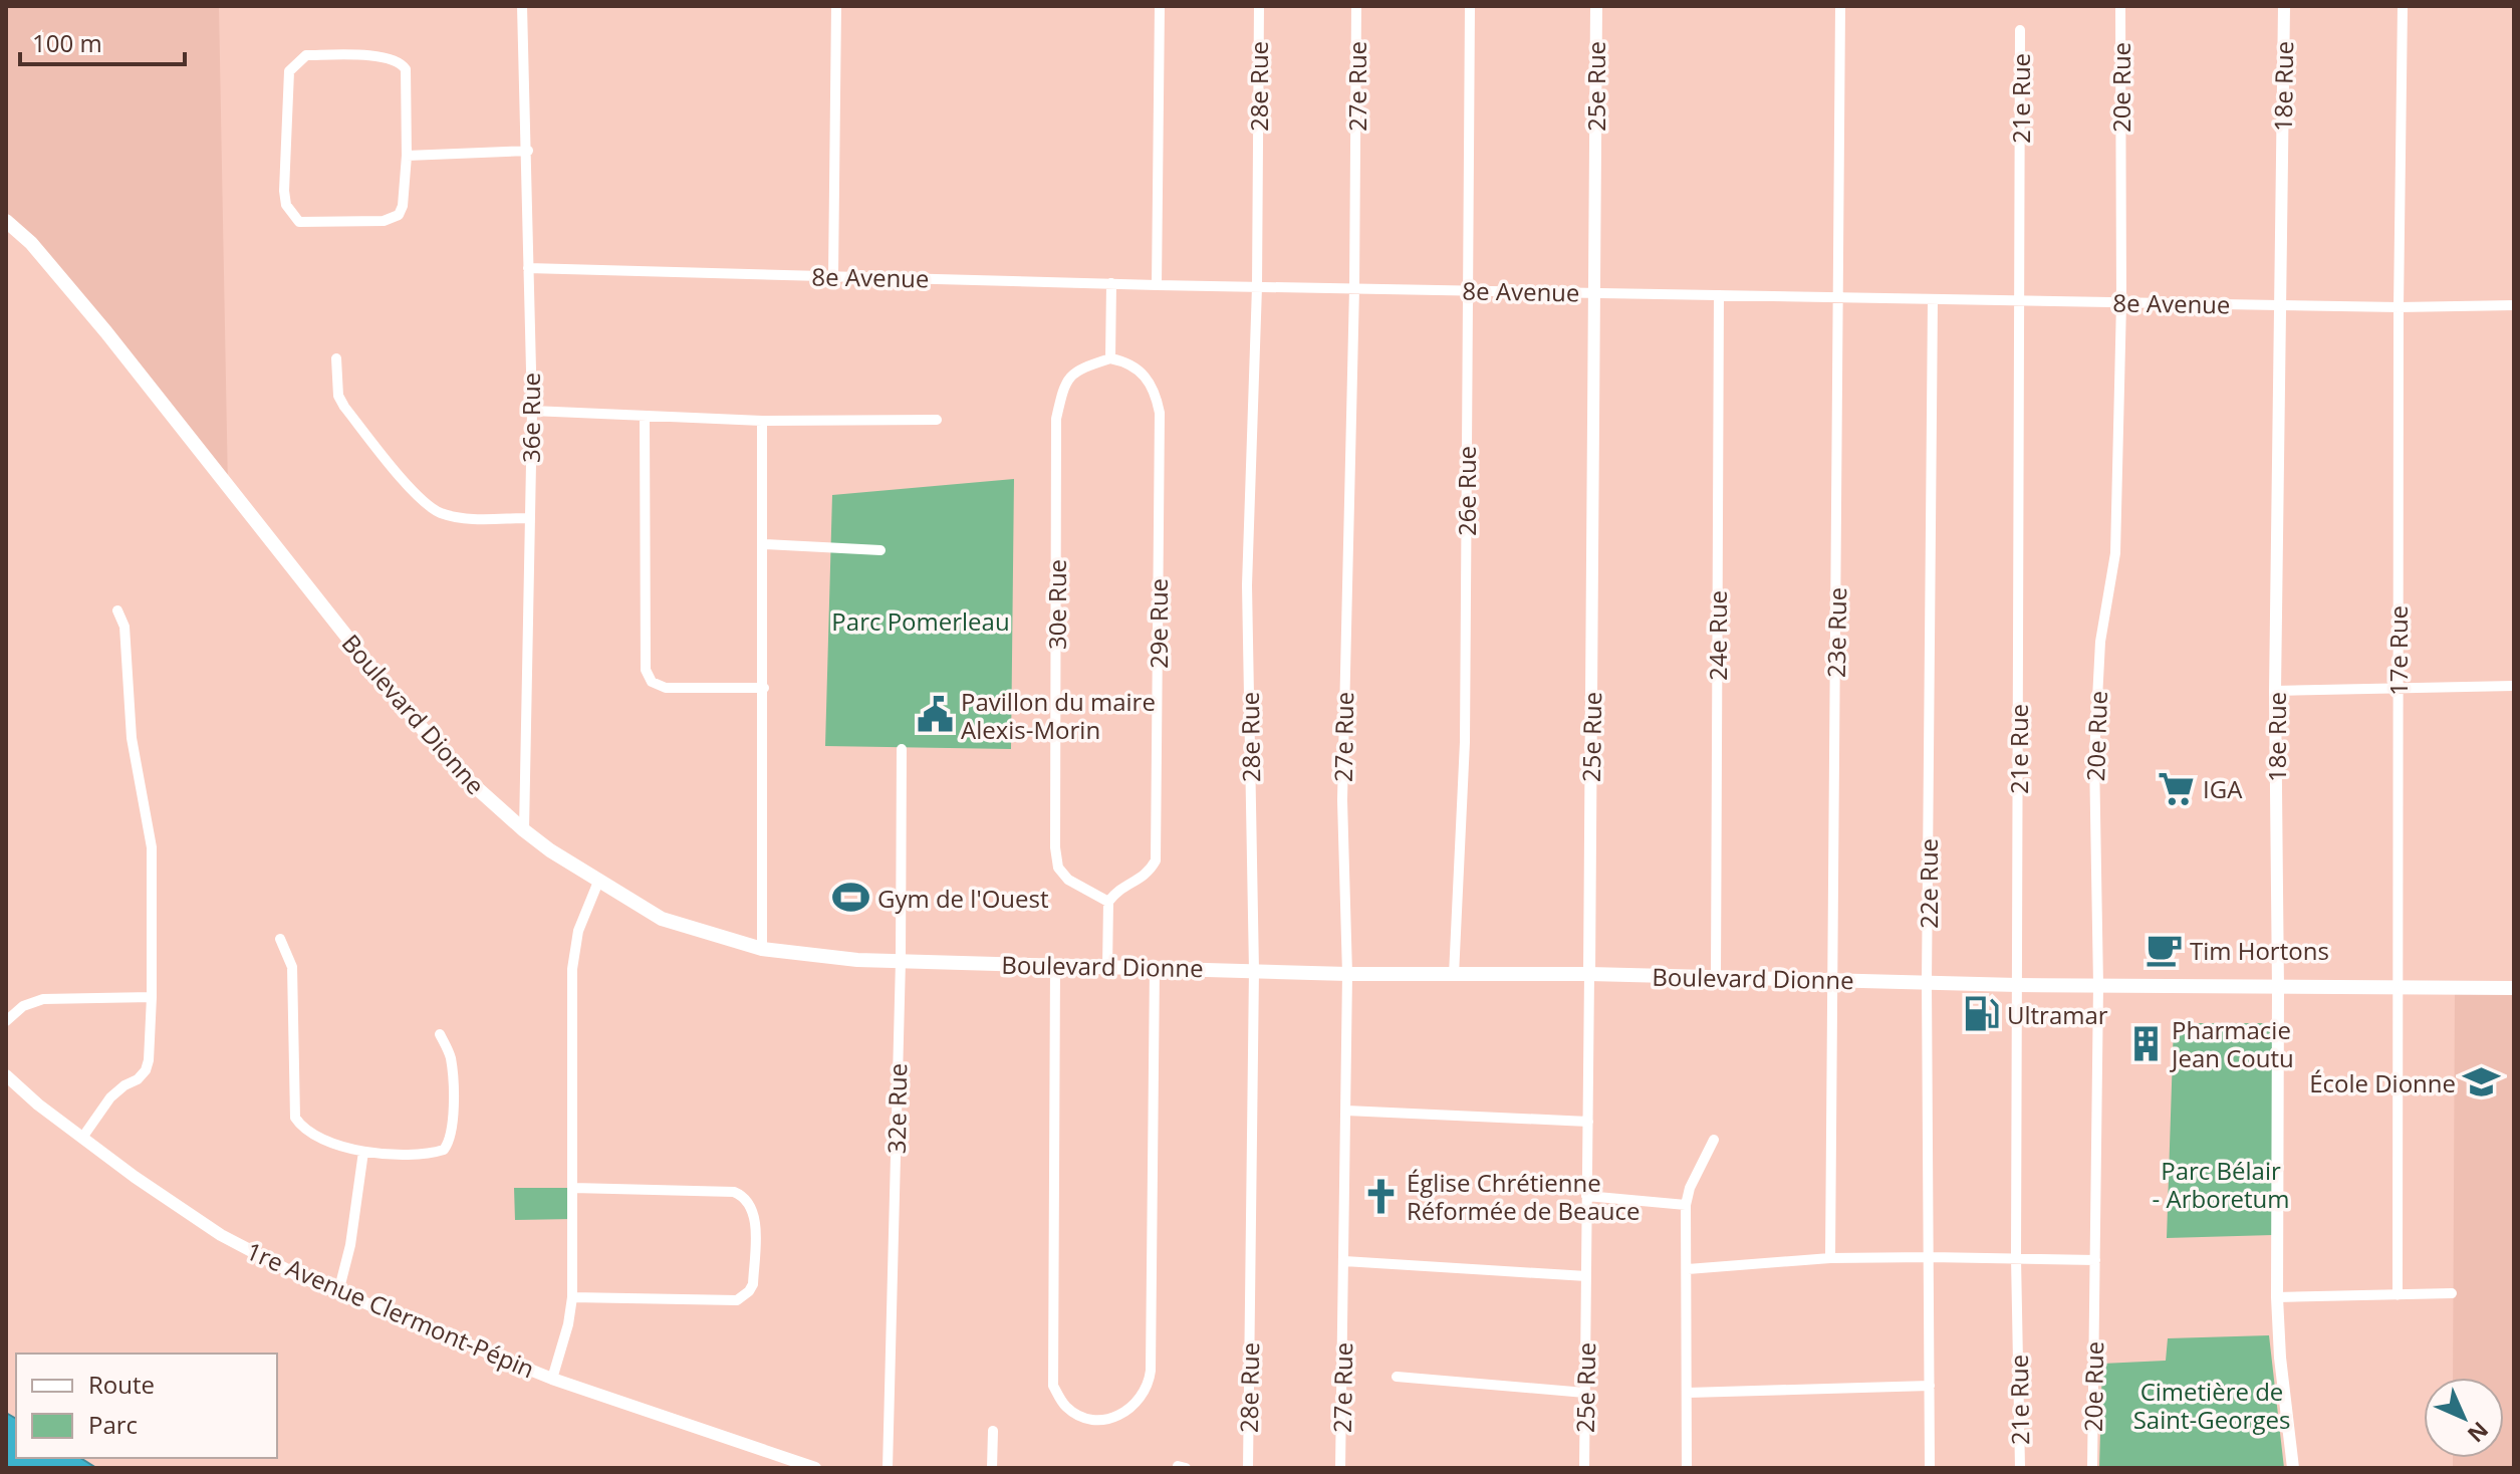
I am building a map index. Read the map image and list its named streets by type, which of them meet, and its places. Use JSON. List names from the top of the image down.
{
  "streets": {
    "main road": ["Boulevard Dionne"],
    "street": [
      "28e Rue",
      "27e Rue",
      "25e Rue",
      "18e Rue",
      "20e Rue",
      "21e Rue",
      "8e Avenue",
      "36e Rue",
      "26e Rue",
      "30e Rue",
      "29e Rue",
      "23e Rue",
      "24e Rue",
      "17e Rue",
      "22e Rue",
      "32e Rue",
      "1re Avenue Clermont-Pépin"
    ]
  },
  "crossings": [
    ["28e Rue", "8e Avenue"],
    ["28e Rue", "Boulevard Dionne"],
    ["27e Rue", "8e Avenue"],
    ["27e Rue", "Boulevard Dionne"],
    ["25e Rue", "8e Avenue"],
    ["25e Rue", "Boulevard Dionne"],
    ["18e Rue", "8e Avenue"],
    ["18e Rue", "Boulevard Dionne"],
    ["20e Rue", "8e Avenue"],
    ["20e Rue", "Boulevard Dionne"],
    ["21e Rue", "8e Avenue"],
    ["21e Rue", "Boulevard Dionne"],
    ["8e Avenue", "36e Rue"],
    ["8e Avenue", "26e Rue"],
    ["8e Avenue", "23e Rue"],
    ["8e Avenue", "24e Rue"],
    ["8e Avenue", "17e Rue"],
    ["8e Avenue", "22e Rue"],
    ["36e Rue", "Boulevard Dionne"],
    ["26e Rue", "Boulevard Dionne"],
    ["30e Rue", "29e Rue"],
    ["23e Rue", "Boulevard Dionne"],
    ["24e Rue", "Boulevard Dionne"],
    ["17e Rue", "Boulevard Dionne"],
    ["Boulevard Dionne", "22e Rue"],
    ["Boulevard Dionne", "32e Rue"]
  ],
  "parks": ["Parc Pomerleau", "Parc Bélair - Arboretum", "Cimetière de Saint-Georges"],
  "places": {
    "public building": ["Pavillon du maire Alexis-Morin"],
    "supermarket": ["IGA"],
    "sports": ["Gym de l'Ouest"],
    "cafe": ["Tim Hortons"],
    "fuel station": ["Ultramar"],
    "building": ["Pharmacie Jean Coutu"],
    "school or university": ["École Dionne"],
    "church": ["Église Chrétienne Réformée de Beauce"]
  },
  "legend": ["Route", "Parc"],
  "scale_bar": "100 m",
  "north": "bottom right"
}
